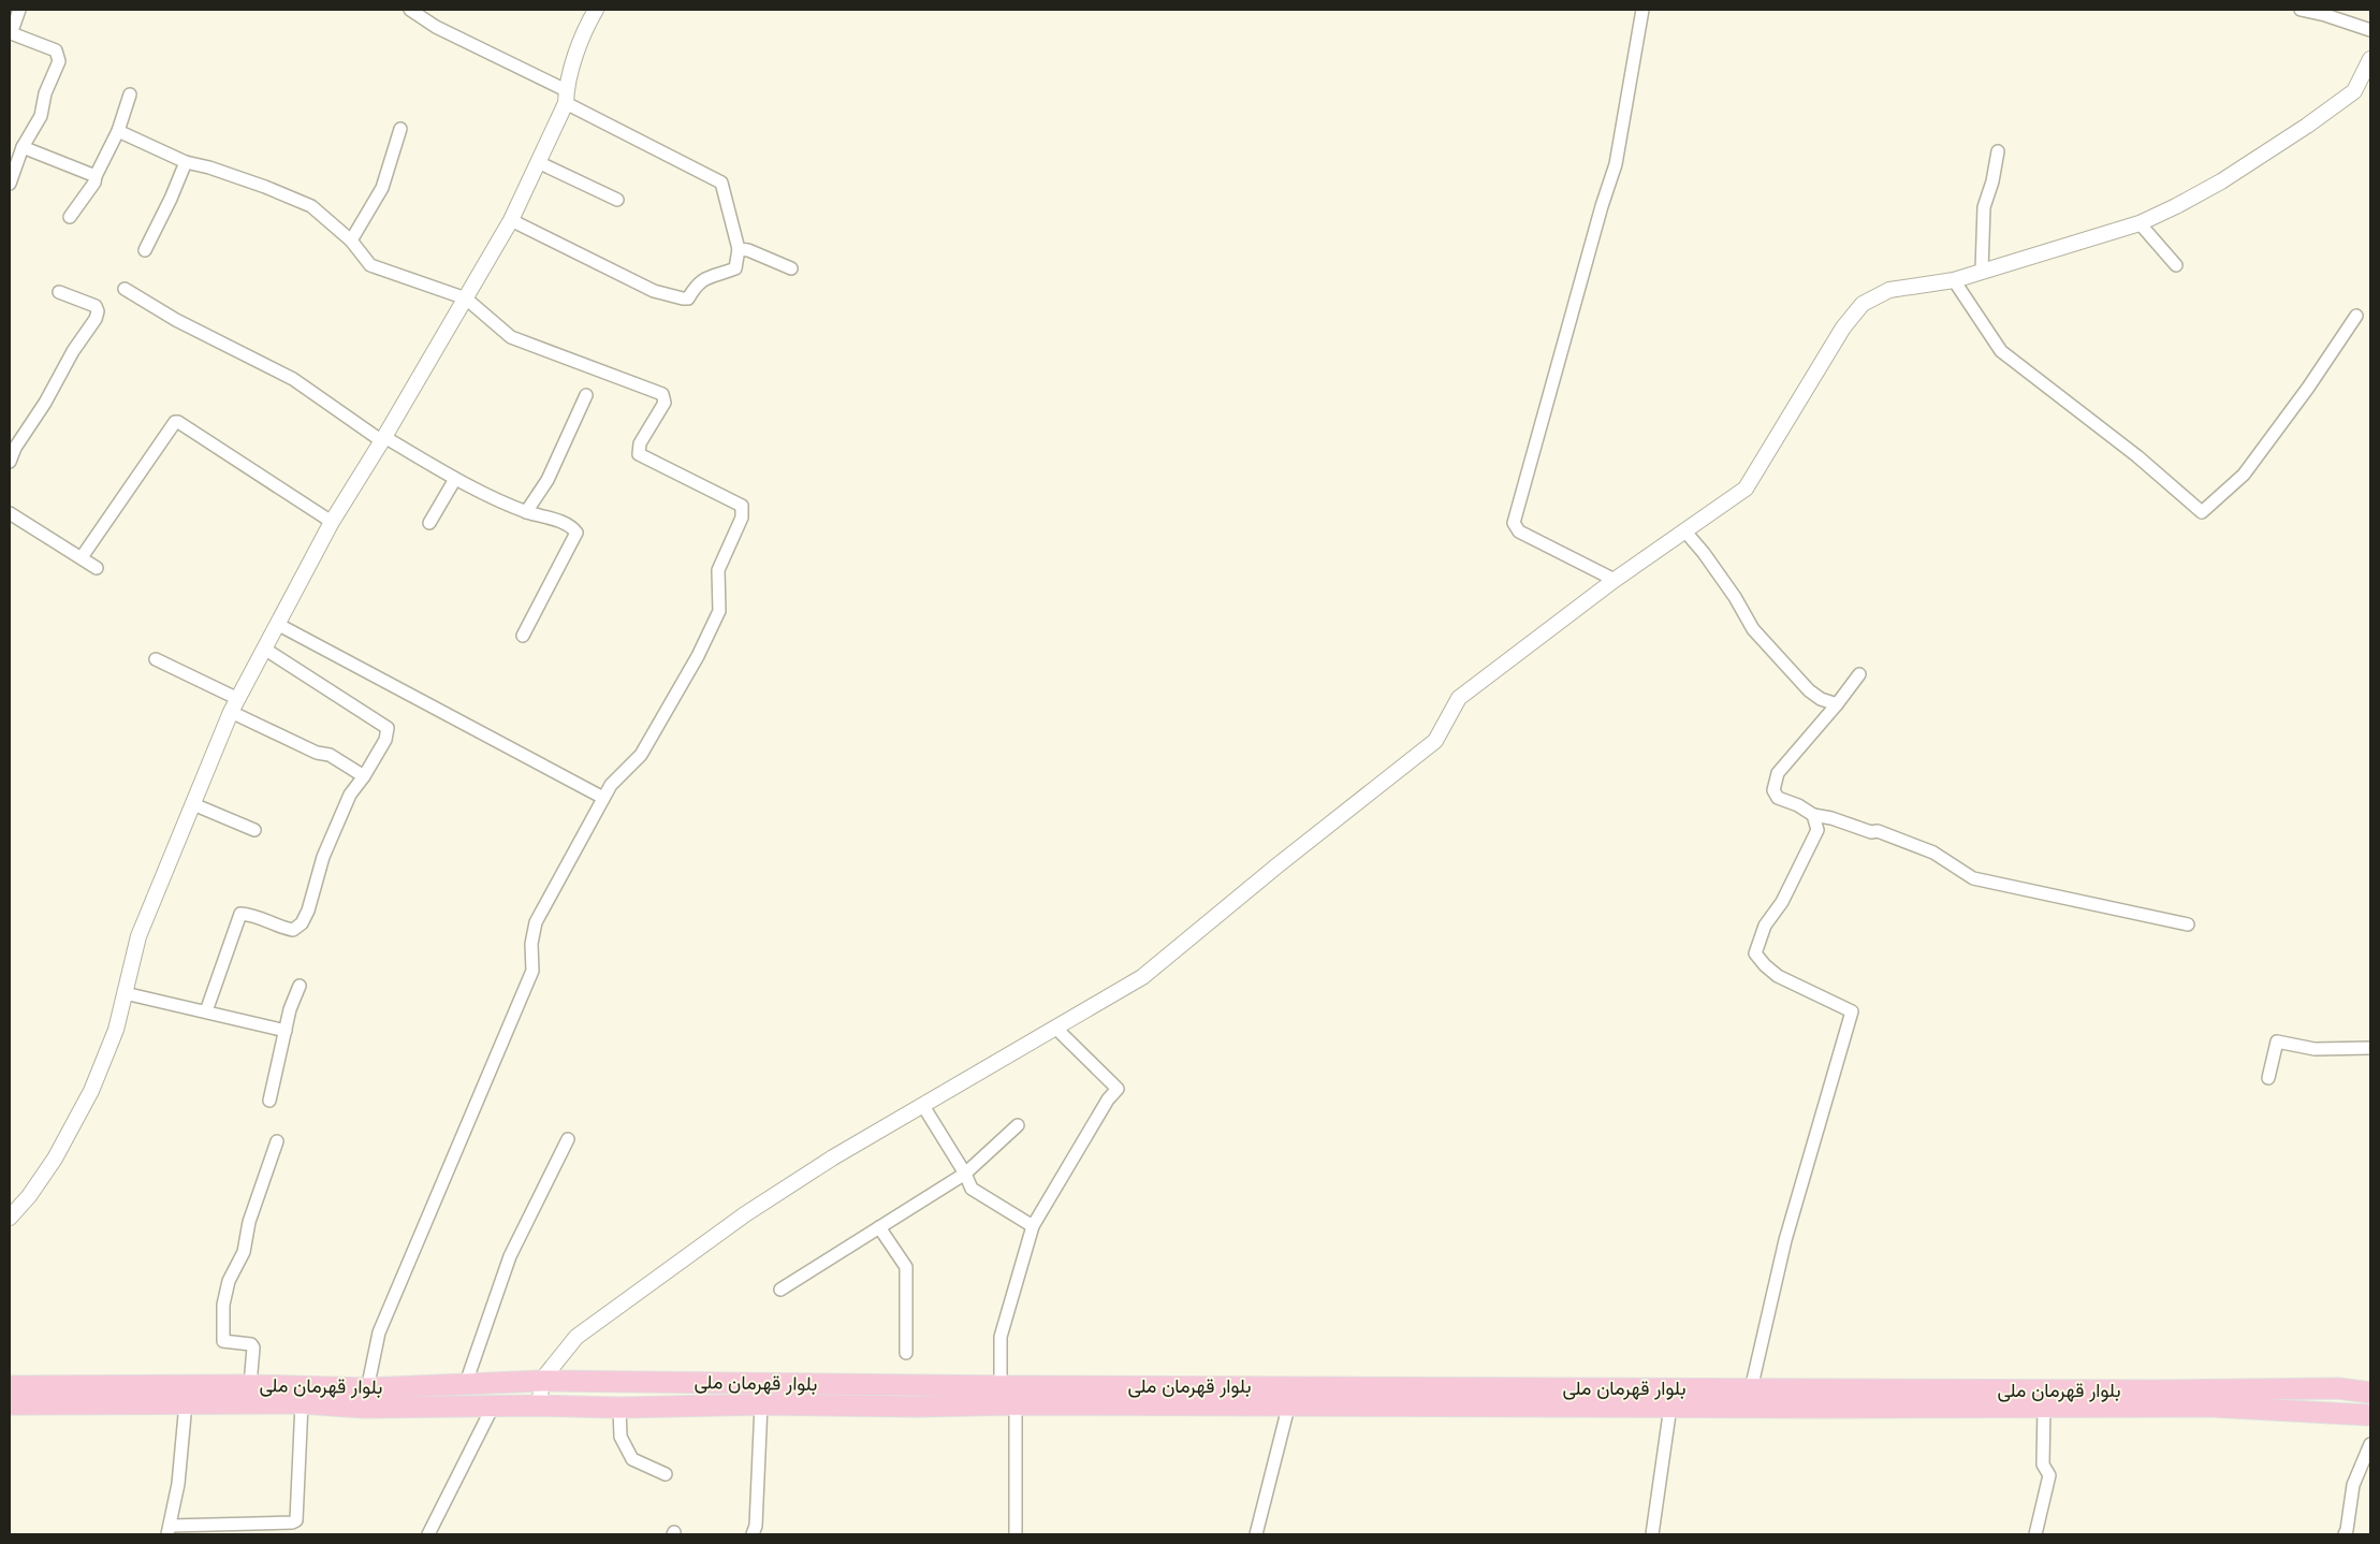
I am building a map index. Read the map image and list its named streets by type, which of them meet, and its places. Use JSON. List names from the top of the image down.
{
  "streets": {
    "highway": ["بلوار قهرمان ملی"]
  }
}
